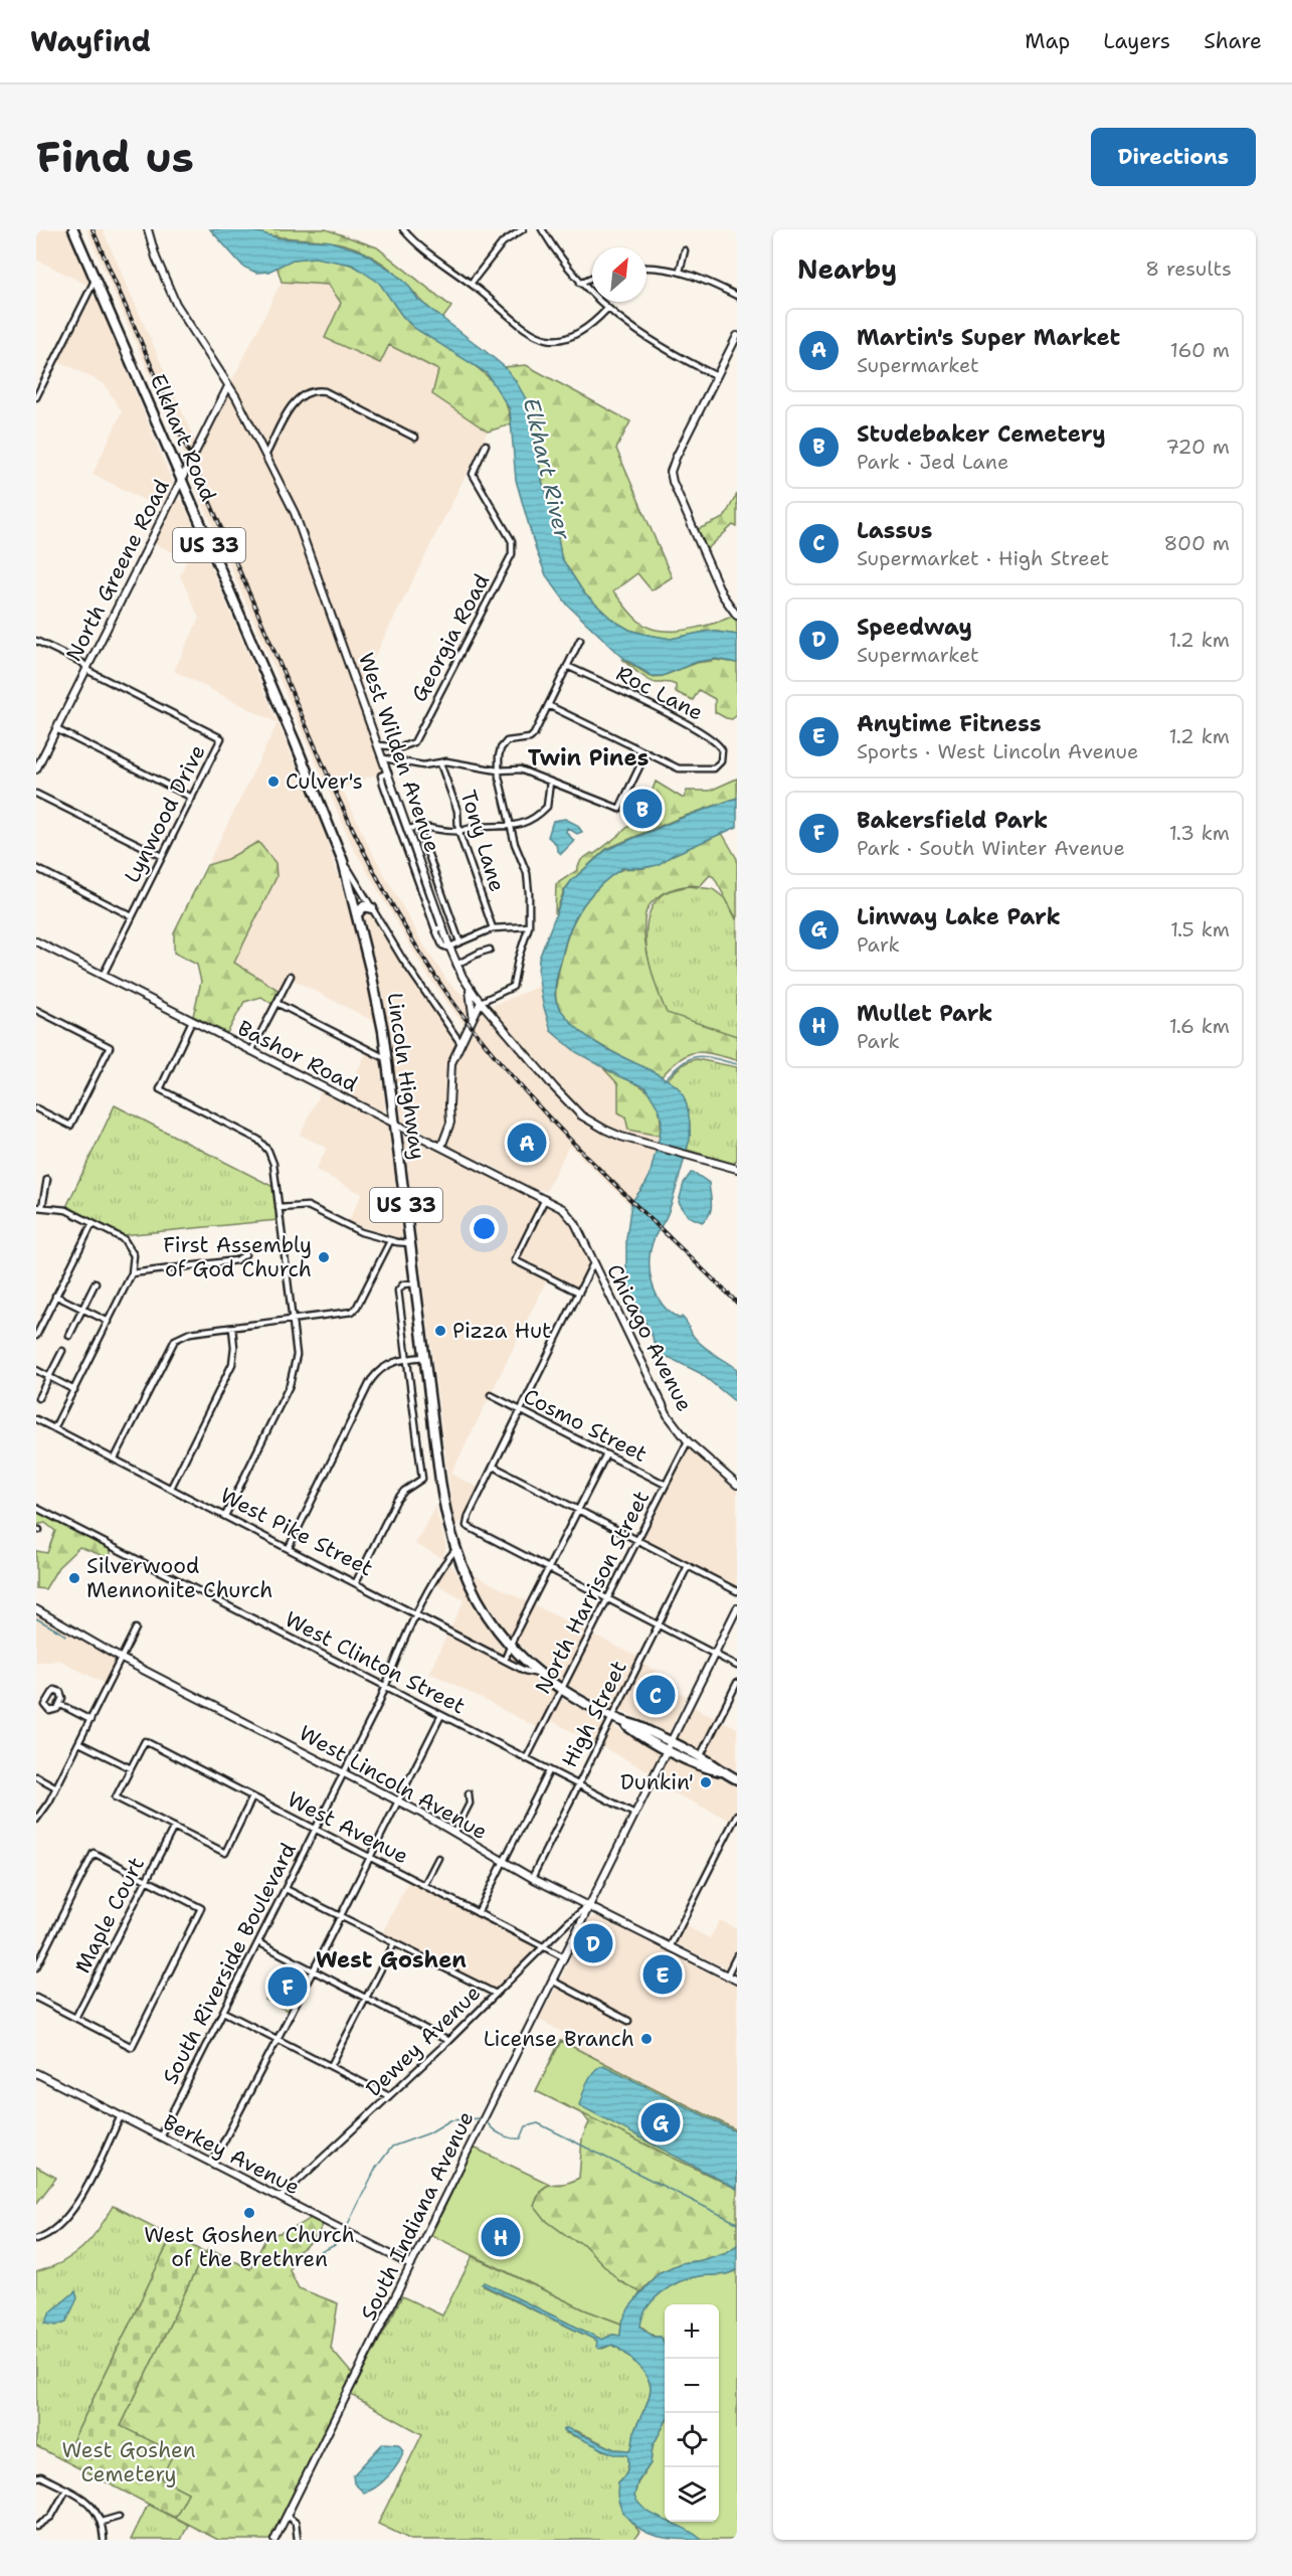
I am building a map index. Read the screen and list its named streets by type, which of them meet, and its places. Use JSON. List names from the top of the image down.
{
  "streets": {
    "highway": ["Elkhart Road", "US 33", "Lincoln Highway"],
    "street": [
      "North Greene Road",
      "Georgia Road",
      "Roc Lane",
      "West Wilden Avenue",
      "Lynwood Drive",
      "Tony Lane",
      "Bashor Road",
      "Chicago Avenue",
      "Cosmo Street",
      "West Pike Street",
      "North Harrison Street",
      "West Clinton Street",
      "High Street",
      "West Lincoln Avenue",
      "West Avenue",
      "Maple Court",
      "South Riverside Boulevard",
      "Dewey Avenue",
      "Berkey Avenue",
      "South Indiana Avenue"
    ]
  },
  "crossings": [
    ["Elkhart Road", "North Greene Road"],
    ["Elkhart Road", "Lincoln Highway"],
    ["US 33", "Lincoln Highway"],
    ["US 33", "West Pike Street"],
    ["US 33", "North Harrison Street"],
    ["US 33", "High Street"],
    ["US 33", "South Riverside Boulevard"],
    ["US 33", "South Indiana Avenue"],
    ["North Greene Road", "West Wilden Avenue"],
    ["North Greene Road", "Lynwood Drive"],
    ["Georgia Road", "West Wilden Avenue"],
    ["Lynwood Drive", "Bashor Road"],
    ["Bashor Road", "Lincoln Highway"],
    ["Bashor Road", "Chicago Avenue"],
    ["Lincoln Highway", "South Riverside Boulevard"],
    ["Chicago Avenue", "North Harrison Street"],
    ["Cosmo Street", "North Harrison Street"],
    ["West Pike Street", "South Riverside Boulevard"],
    ["North Harrison Street", "West Clinton Street"],
    ["West Clinton Street", "High Street"],
    ["West Clinton Street", "South Riverside Boulevard"],
    ["West Clinton Street", "South Indiana Avenue"],
    ["High Street", "West Lincoln Avenue"],
    ["West Lincoln Avenue", "South Riverside Boulevard"],
    ["West Lincoln Avenue", "Dewey Avenue"],
    ["West Lincoln Avenue", "South Indiana Avenue"],
    ["West Avenue", "Maple Court"],
    ["West Avenue", "South Riverside Boulevard"],
    ["West Avenue", "Dewey Avenue"],
    ["West Avenue", "South Indiana Avenue"],
    ["South Riverside Boulevard", "Berkey Avenue"],
    ["Dewey Avenue", "Berkey Avenue"],
    ["Dewey Avenue", "South Indiana Avenue"],
    ["Berkey Avenue", "South Indiana Avenue"]
  ],
  "districts": ["Twin Pines", "West Goshen"],
  "water": ["Elkhart River"],
  "parks": ["West Goshen Cemetery"],
  "places": [
    "Culver's",
    "First Assembly of God Church",
    "Pizza Hut",
    "Silverwood Mennonite Church",
    "Dunkin'",
    "License Branch",
    "West Goshen Church of the Brethren"
  ],
  "north": "top right",
  "page": {
    "header": "Wayfind",
    "nav": ["Map", "Layers", "Share"],
    "buttons": "Directions",
    "title": "Find us",
    "heading": ["Nearby", "8 results"],
    "list": [
      {
        "mark": "A",
        "name": "Martin's Super Market",
        "note": "Supermarket",
        "value": "160 m"
      },
      {
        "mark": "B",
        "name": "Studebaker Cemetery",
        "note": "Park · Jed Lane",
        "value": "720 m"
      },
      {
        "mark": "C",
        "name": "Lassus",
        "note": "Supermarket · High Street",
        "value": "800 m"
      },
      {
        "mark": "D",
        "name": "Speedway",
        "note": "Supermarket",
        "value": "1.2 km"
      },
      {
        "mark": "E",
        "name": "Anytime Fitness",
        "note": "Sports · West Lincoln Avenue",
        "value": "1.2 km"
      },
      {
        "mark": "F",
        "name": "Bakersfield Park",
        "note": "Park · South Winter Avenue",
        "value": "1.3 km"
      },
      {
        "mark": "G",
        "name": "Linway Lake Park",
        "note": "Park",
        "value": "1.5 km"
      },
      {
        "mark": "H",
        "name": "Mullet Park",
        "note": "Park",
        "value": "1.6 km"
      }
    ],
    "pins": [
      "B",
      "A",
      "C",
      "D",
      "E",
      "F",
      "G",
      "H"
    ],
    "map_buttons": ["+", "−"]
  }
}
